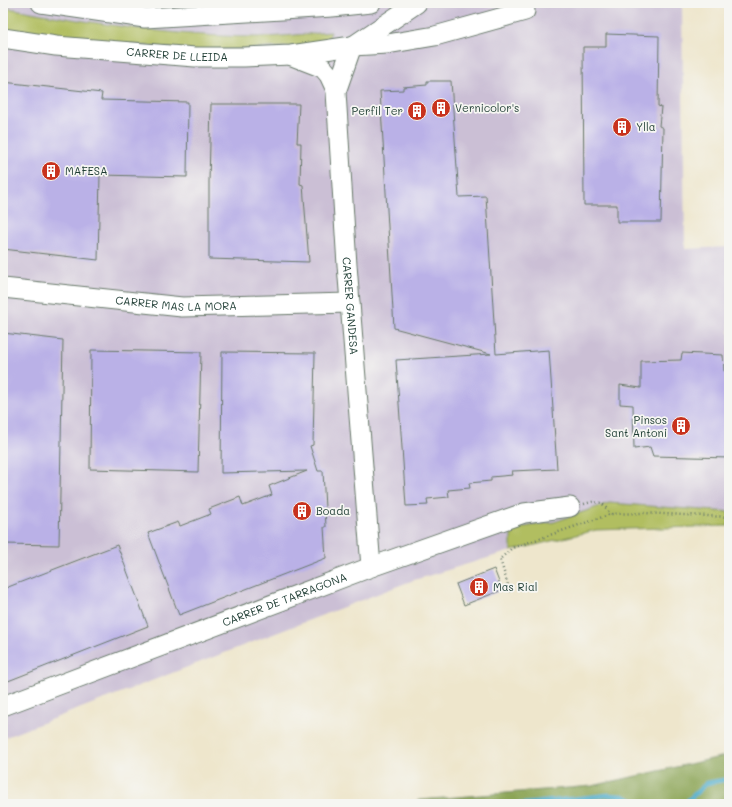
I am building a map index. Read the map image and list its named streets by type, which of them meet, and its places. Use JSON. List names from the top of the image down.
{
  "streets": {
    "street": [
      "CARRER DE LLEIDA",
      "CARRER MAS LA MORA",
      "CARRER GANDESA",
      "CARRER DE TARRAGONA"
    ]
  },
  "crossings": [
    ["CARRER DE LLEIDA", "CARRER GANDESA"],
    ["CARRER MAS LA MORA", "CARRER GANDESA"],
    ["CARRER GANDESA", "CARRER DE TARRAGONA"]
  ],
  "places": {
    "building": [
      "Vernicolor's",
      "Perfil Ter",
      "Ylla",
      "MAFESA",
      "Pinsos Sant Antoni",
      "Boada",
      "Mas Rial"
    ]
  }
}
